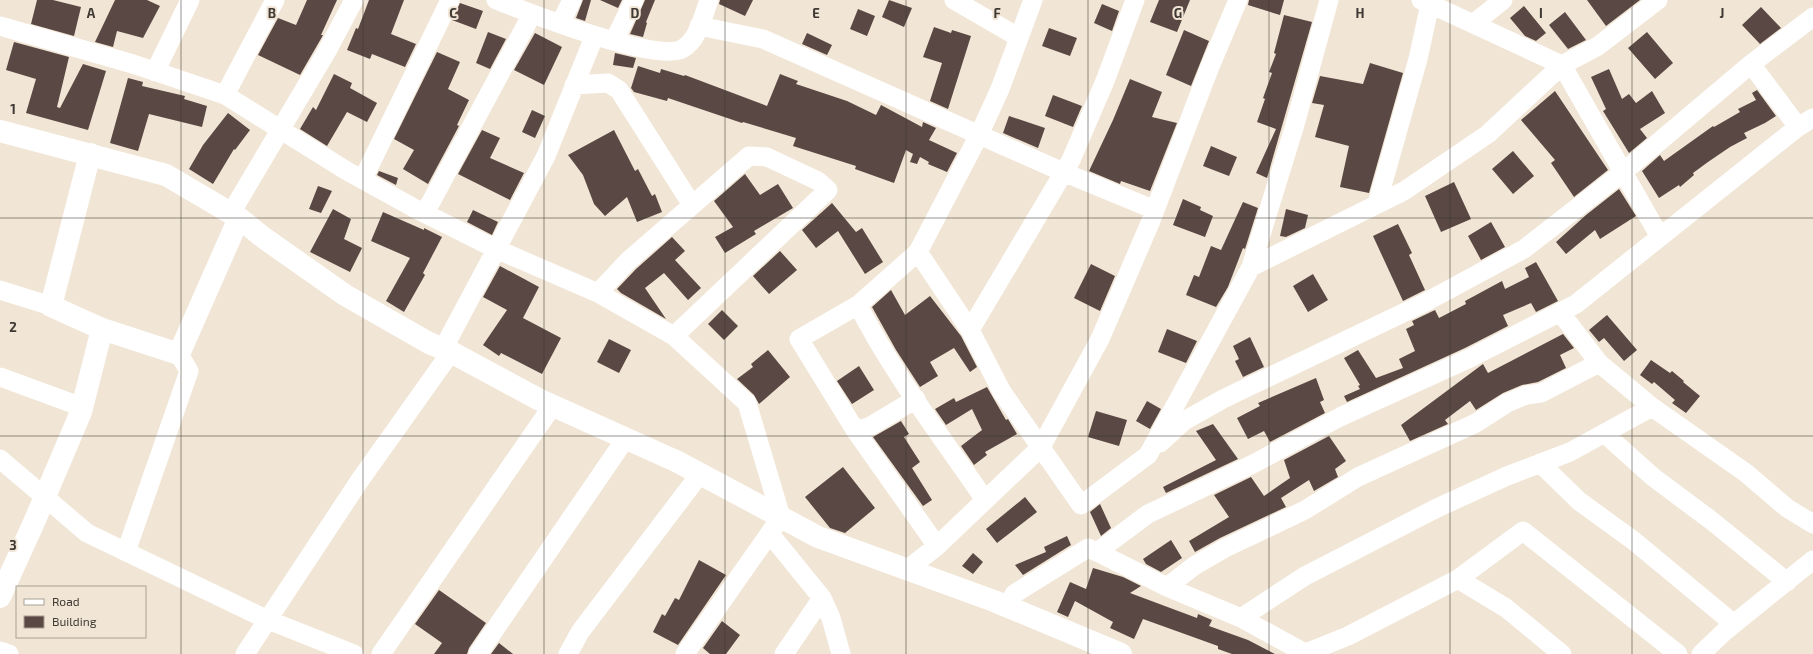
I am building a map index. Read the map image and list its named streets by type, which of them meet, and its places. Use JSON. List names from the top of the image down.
{
  "legend": ["Road", "Building"],
  "grid": {
    "columns": [
      "A",
      "B",
      "C",
      "D",
      "E",
      "F",
      "G",
      "H",
      "I",
      "J"
    ],
    "rows": ["1", "2", "3"]
  }
}
